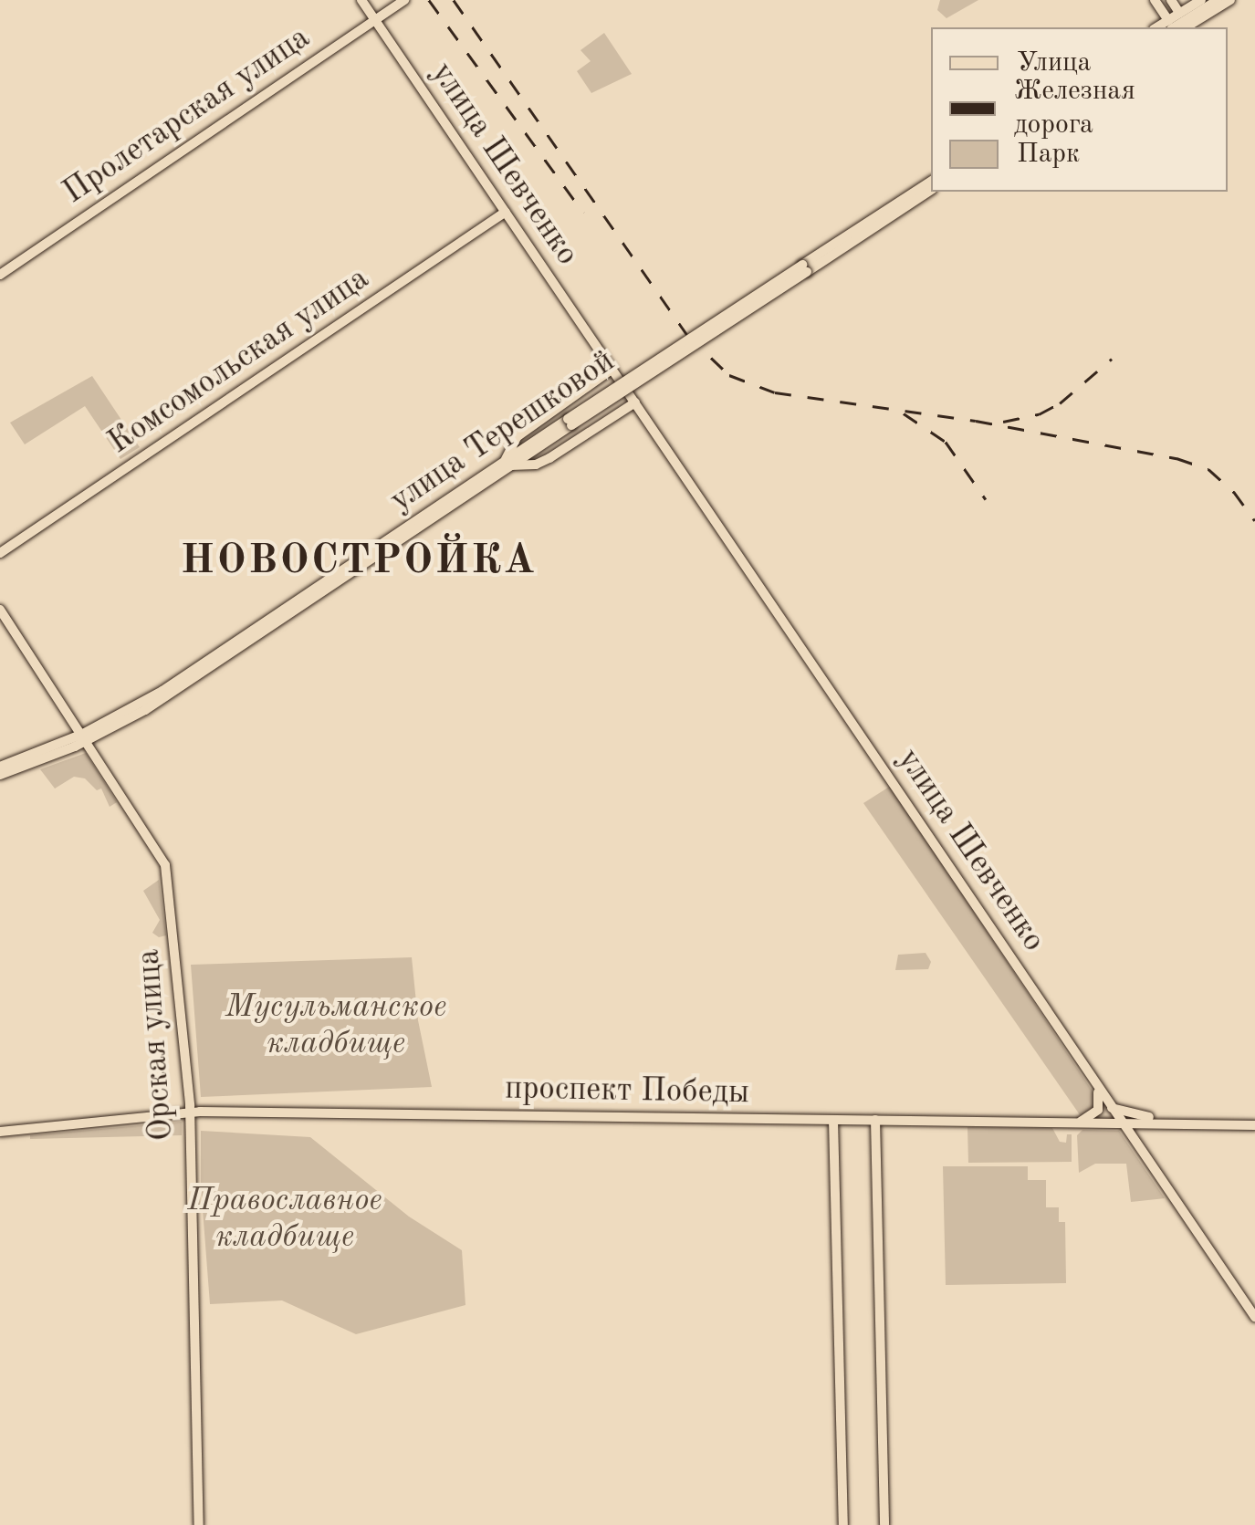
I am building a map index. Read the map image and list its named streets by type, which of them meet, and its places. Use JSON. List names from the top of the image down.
{
  "streets": {
    "main road": [
      "Пролетарская улица",
      "улица Шевченко",
      "Комсомольская улица",
      "улица Терешковой",
      "Орская улица",
      "проспект Победы"
    ]
  },
  "crossings": [
    ["Пролетарская улица", "улица Шевченко"],
    ["улица Шевченко", "Комсомольская улица"],
    ["улица Шевченко", "проспект Победы"],
    ["улица Терешковой", "Орская улица"],
    ["Орская улица", "проспект Победы"]
  ],
  "districts": ["НОВОСТРОЙКА"],
  "parks": ["Мусульманское кладбище", "Православное кладбище"],
  "legend": ["Улица", "Железная дорога", "Парк"]
}
